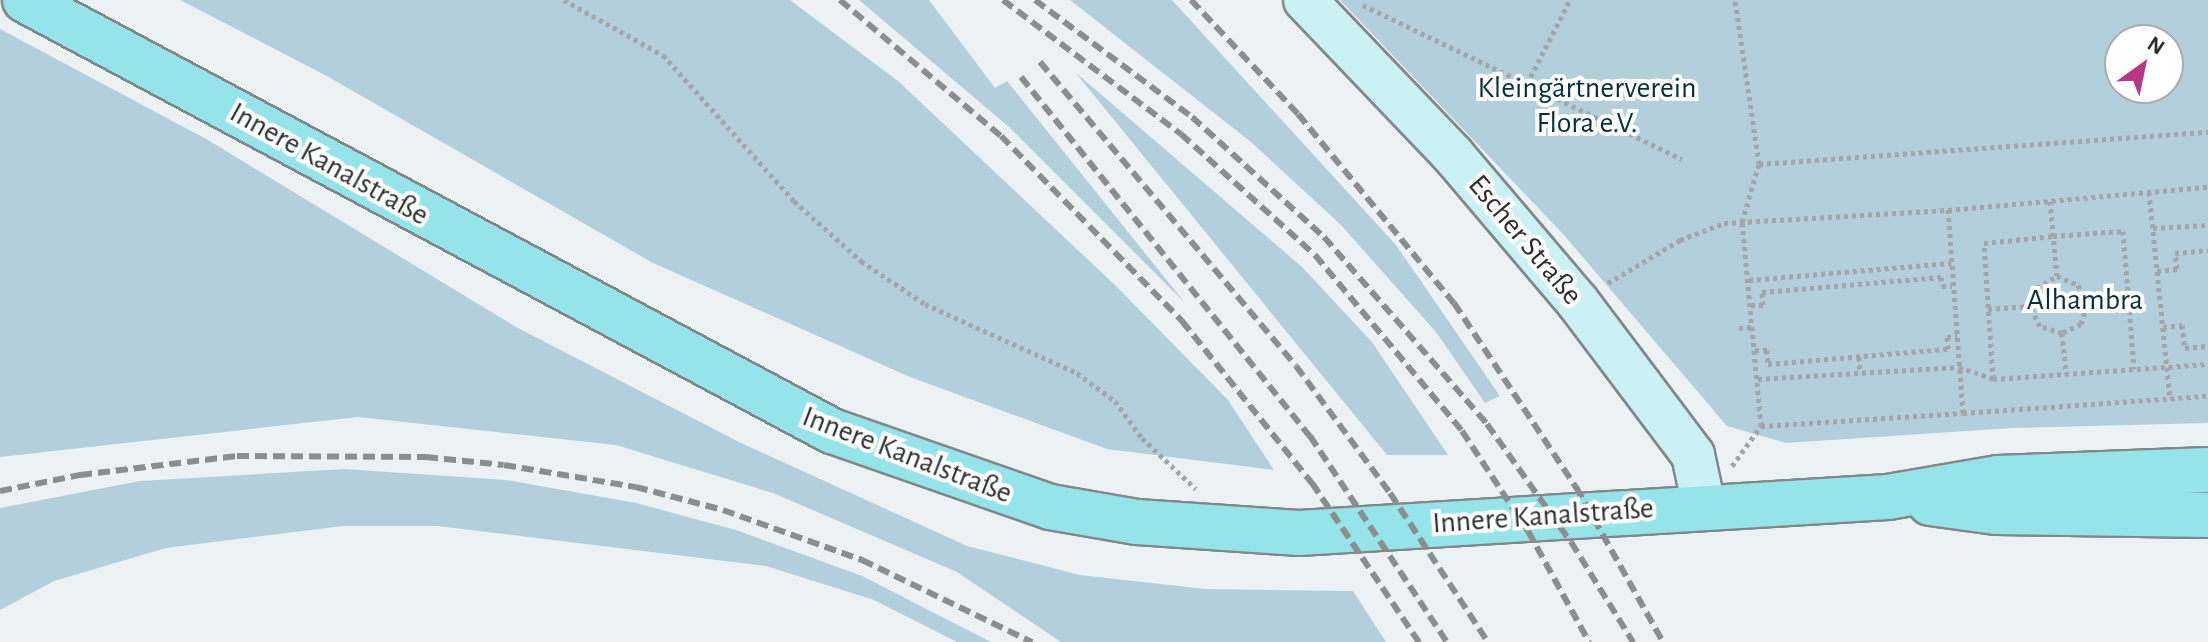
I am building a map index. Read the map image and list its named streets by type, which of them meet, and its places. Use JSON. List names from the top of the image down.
{
  "streets": {
    "main road": ["Innere Kanalstraße"],
    "street": ["Escher Straße"]
  },
  "crossings": [
    ["Innere Kanalstraße", "Escher Straße"]
  ],
  "parks": ["Kleingärtnerverein Flora e.V.", "Alhambra"],
  "north": "top right"
}
